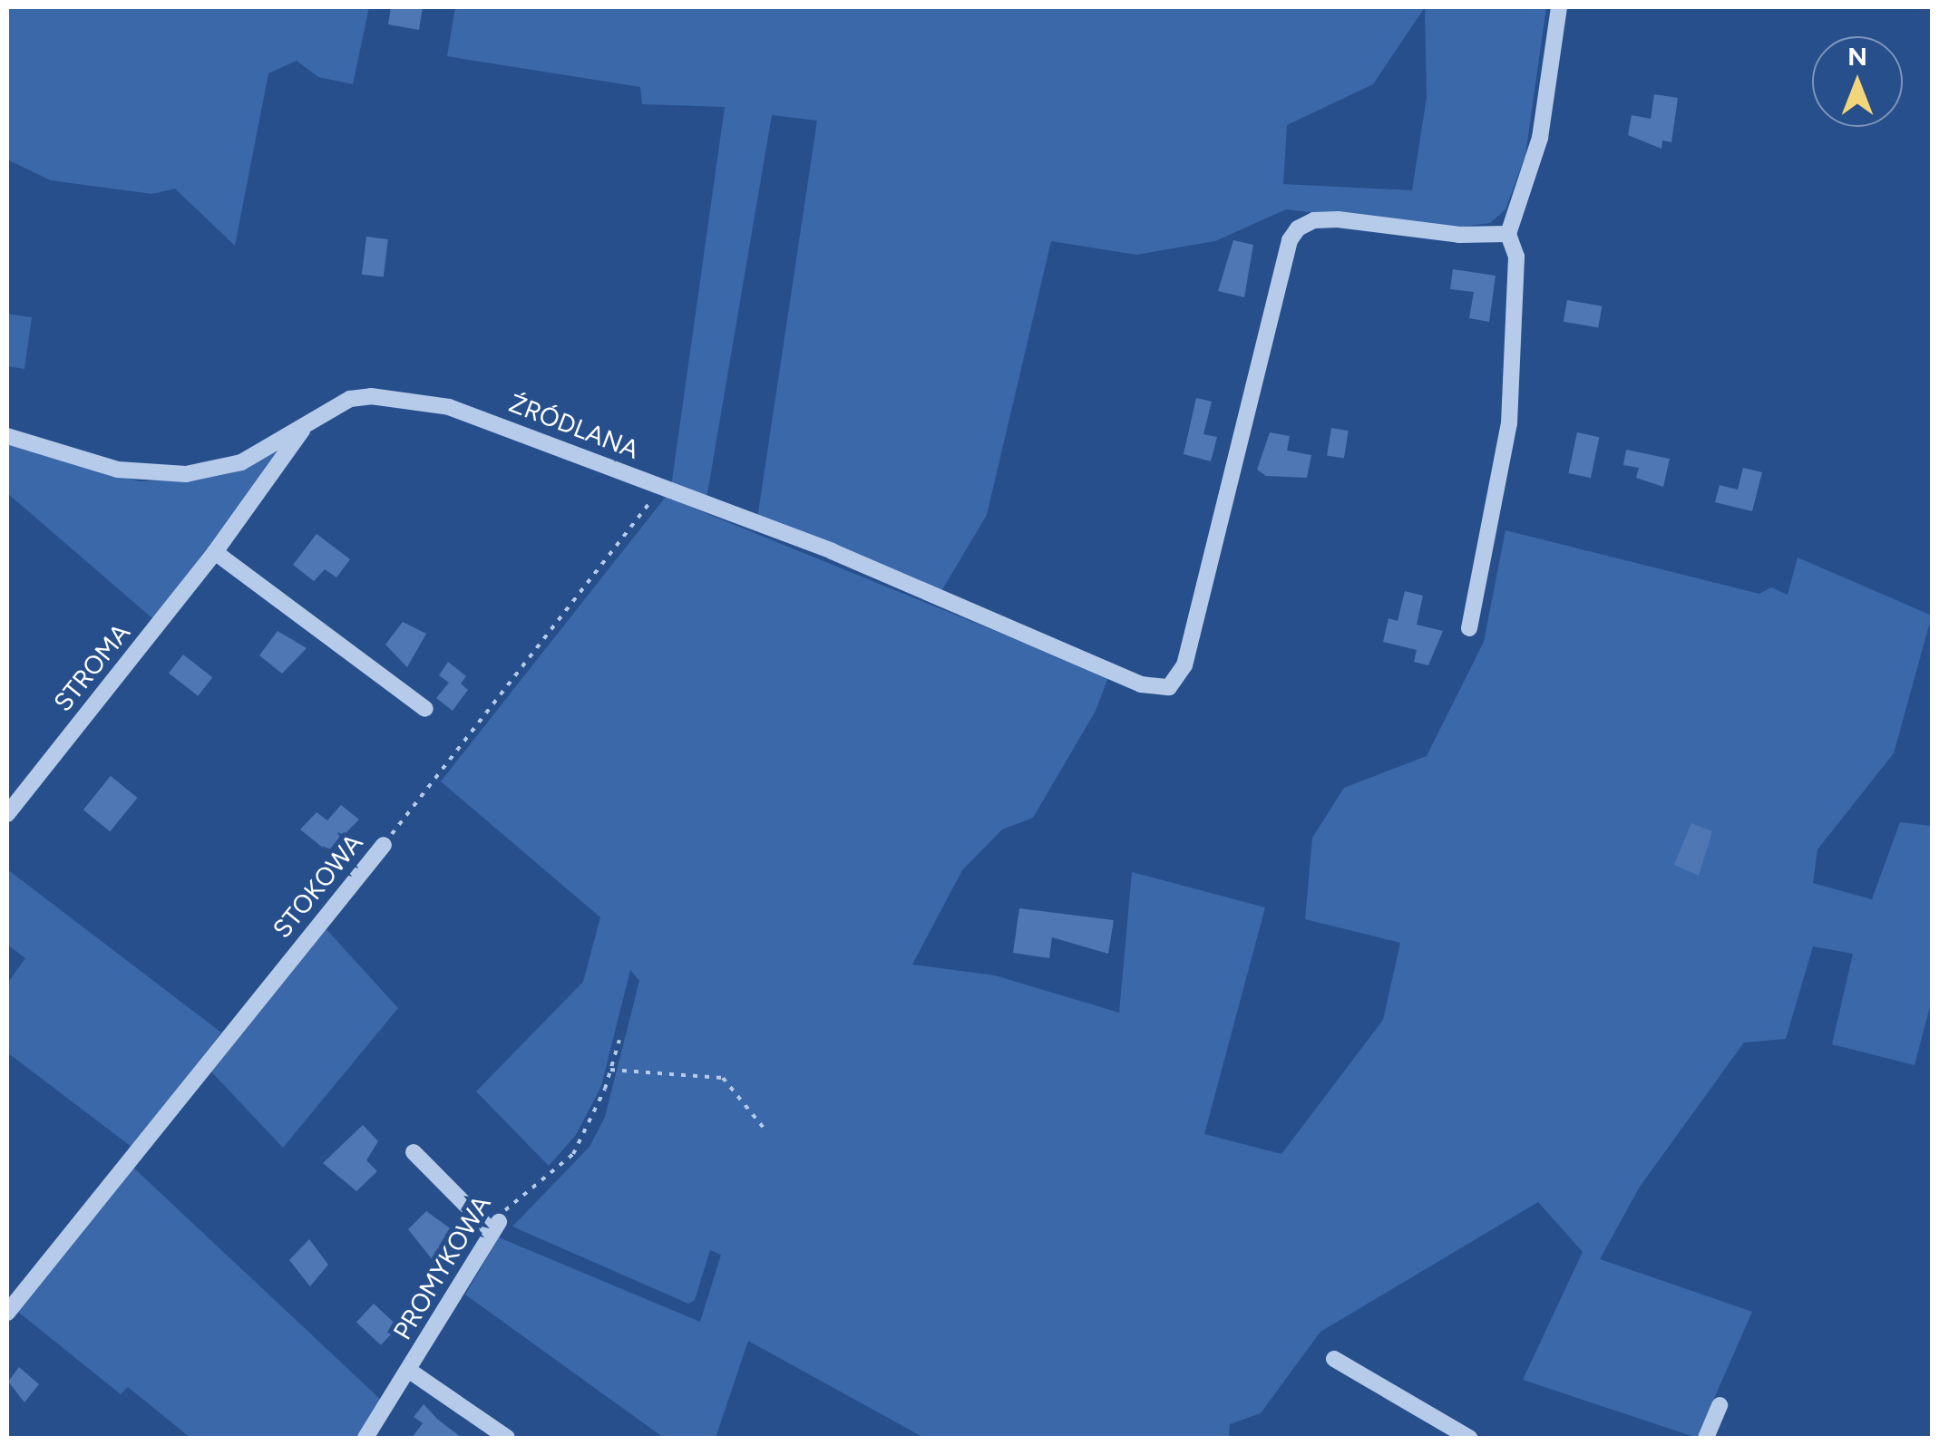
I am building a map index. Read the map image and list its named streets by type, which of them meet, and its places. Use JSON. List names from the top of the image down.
{
  "streets": {
    "street": [
      "ŹRÓDLANA",
      "STROMA",
      "STOKOWA",
      "PROMYKOWA"
    ]
  },
  "crossings": [
    ["ŹRÓDLANA", "STROMA"],
    ["ŹRÓDLANA", "STOKOWA"]
  ],
  "north": "top"
}
